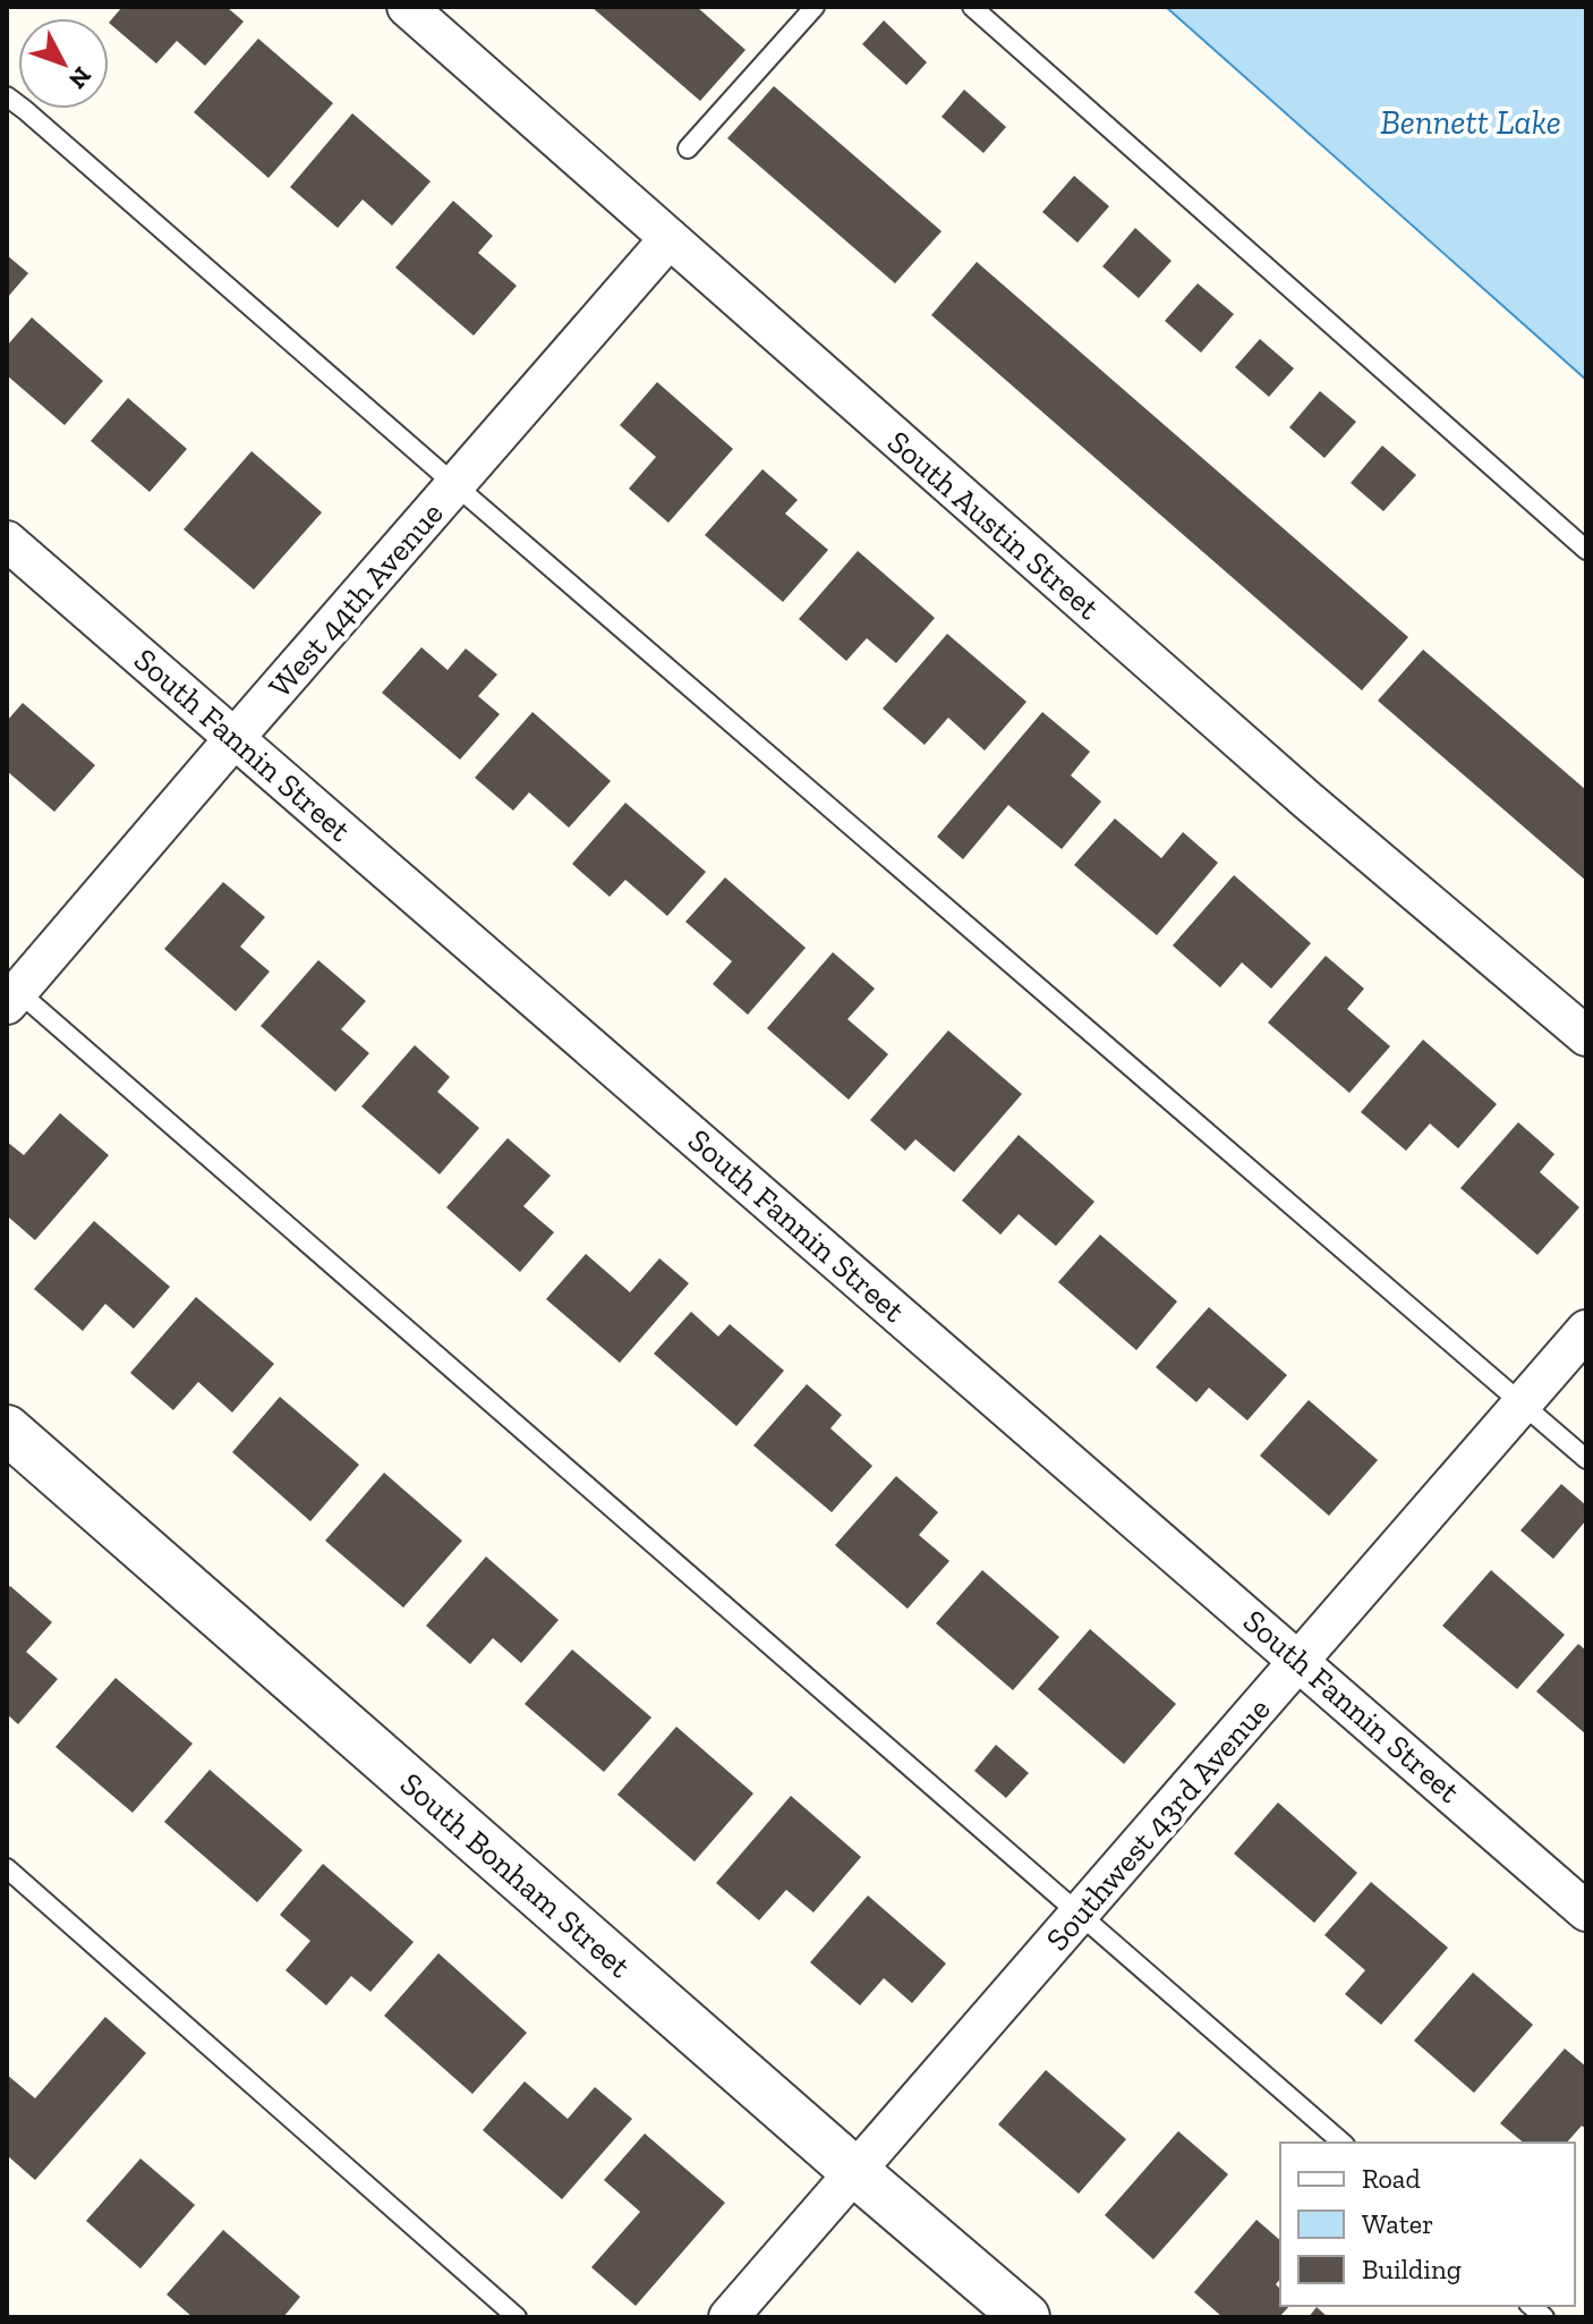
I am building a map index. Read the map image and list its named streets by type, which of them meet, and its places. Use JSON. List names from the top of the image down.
{
  "streets": {
    "street": [
      "South Austin Street",
      "West 44th Avenue",
      "South Fannin Street",
      "Southwest 43rd Avenue",
      "South Bonham Street"
    ]
  },
  "crossings": [
    ["South Austin Street", "West 44th Avenue"],
    ["West 44th Avenue", "South Fannin Street"],
    ["South Fannin Street", "Southwest 43rd Avenue"],
    ["Southwest 43rd Avenue", "South Bonham Street"]
  ],
  "water": ["Bennett Lake"],
  "legend": ["Road", "Water", "Building"],
  "north": "bottom right"
}
